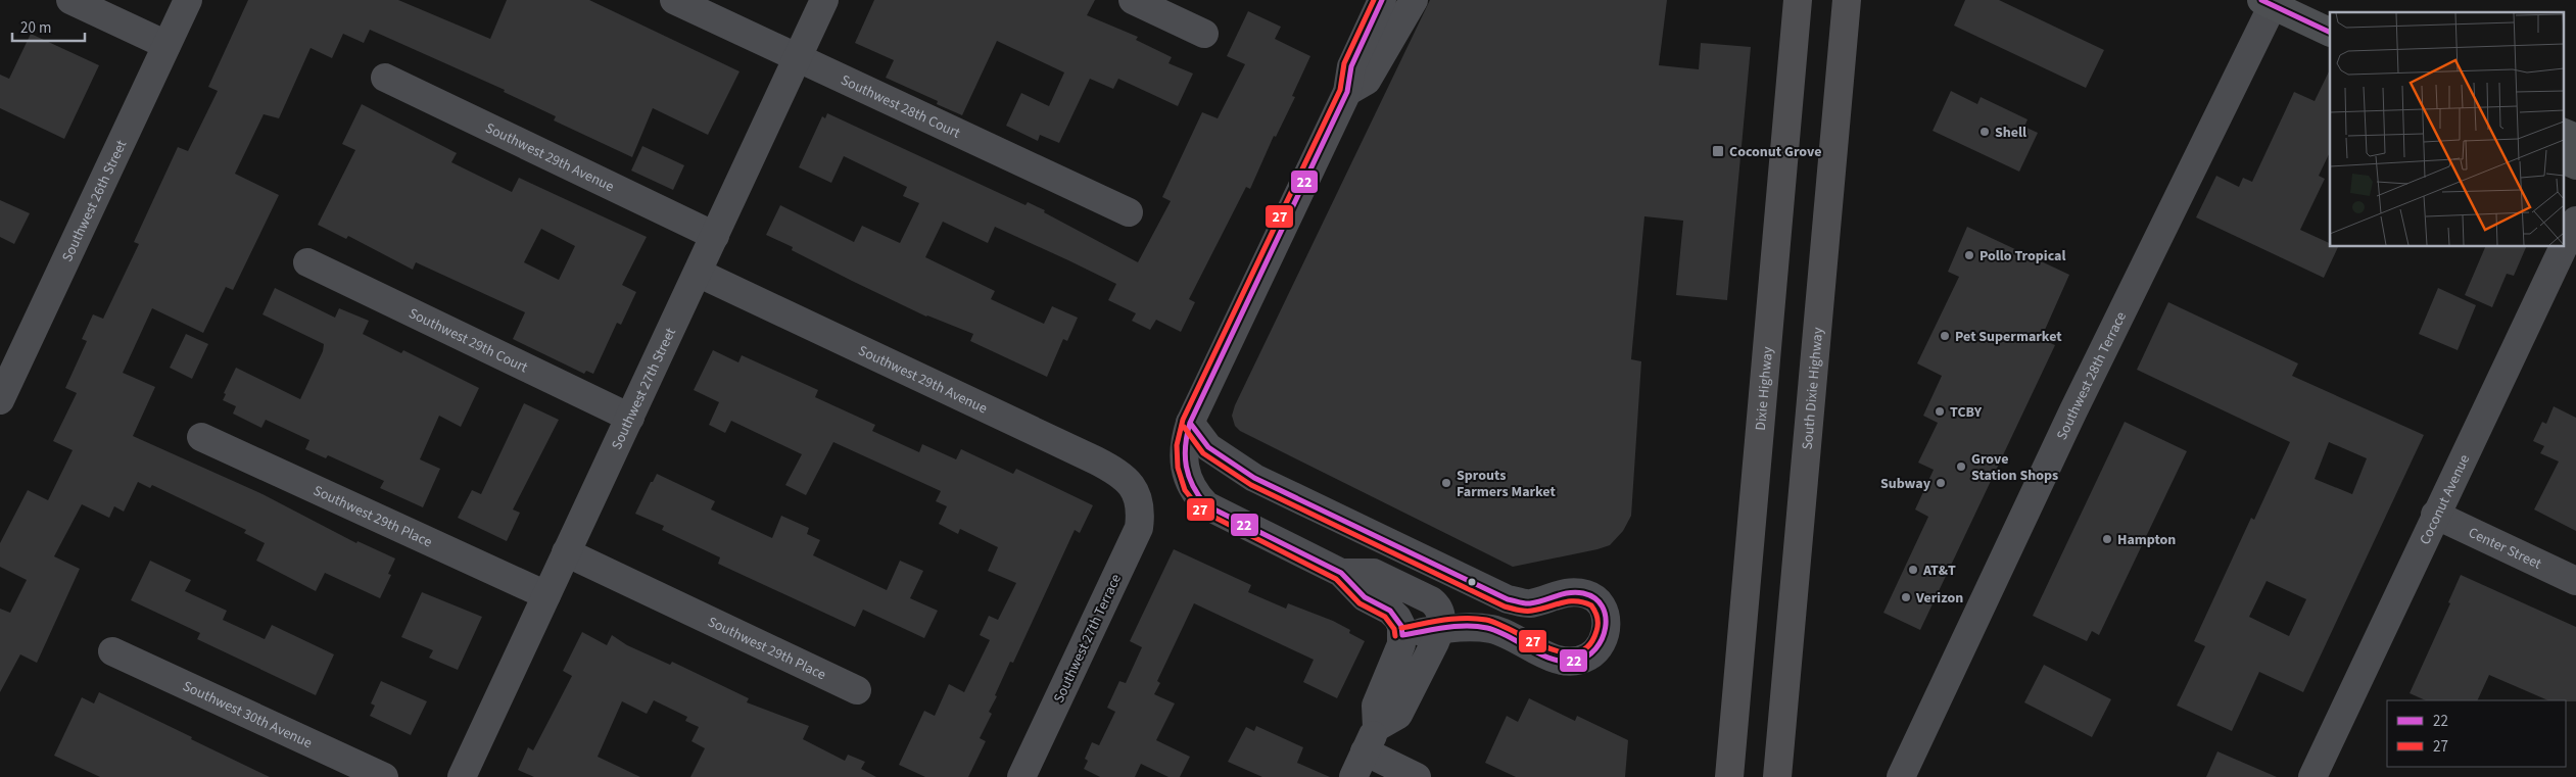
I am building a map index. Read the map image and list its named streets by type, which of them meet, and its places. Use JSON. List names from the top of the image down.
{
  "streets": {
    "highway": ["Dixie Highway", "South Dixie Highway"],
    "street": [
      "Southwest 28th Court",
      "Southwest 29th Avenue",
      "Southwest 26th Street",
      "Southwest 29th Court",
      "Southwest 28th Terrace",
      "Southwest 27th Street",
      "Coconut Avenue",
      "Southwest 29th Place",
      "Center Street",
      "Southwest 27th Terrace",
      "Southwest 30th Avenue"
    ]
  },
  "crossings": [
    ["Southwest 28th Court", "Southwest 27th Street"],
    ["Southwest 29th Avenue", "Southwest 27th Street"],
    ["Southwest 29th Avenue", "Southwest 27th Terrace"],
    ["Southwest 29th Court", "Southwest 27th Street"],
    ["Southwest 27th Street", "Southwest 29th Place"],
    ["Coconut Avenue", "Center Street"]
  ],
  "places": {
    "other": [
      "Shell",
      "Pollo Tropical",
      "Pet Supermarket",
      "TCBY",
      "Grove Station Shops",
      "Sprouts Farmers Market",
      "Subway",
      "Hampton",
      "AT&T",
      "Verizon"
    ],
    "transit": ["Coconut Grove"]
  },
  "lines": ["transit line 22", "transit line 27"],
  "legend": ["22", "27"],
  "scale_bar": "20 m"
}
